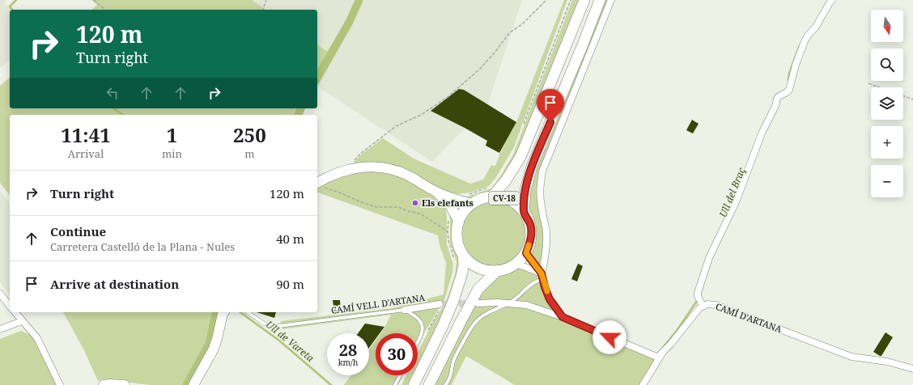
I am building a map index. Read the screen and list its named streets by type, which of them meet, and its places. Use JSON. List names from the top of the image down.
{
  "streets": {
    "main road": ["CV-18"],
    "street": ["CAMÍ VELL D'ARTANA", "CAMÍ D'ARTANA"]
  },
  "water": ["Ull del Braç", "Ull de Vareta"],
  "places": ["Els elefants"],
  "north": "bottom",
  "page": {
    "map_buttons": ["+", "−"],
    "turn": ["120 m", "Turn right"],
    "eta": [
      "11:41",
      "Arrival",
      "1",
      "min",
      "250",
      "m"
    ],
    "list": [
      {
        "name": "Turn right",
        "value": "120 m"
      },
      {
        "name": "Continue",
        "note": "Carretera Castelló de la Plana - Nules",
        "value": "40 m"
      },
      {
        "name": "Arrive at destination",
        "value": "90 m"
      }
    ],
    "speed": "28 km/h",
    "limit": "30"
  }
}
